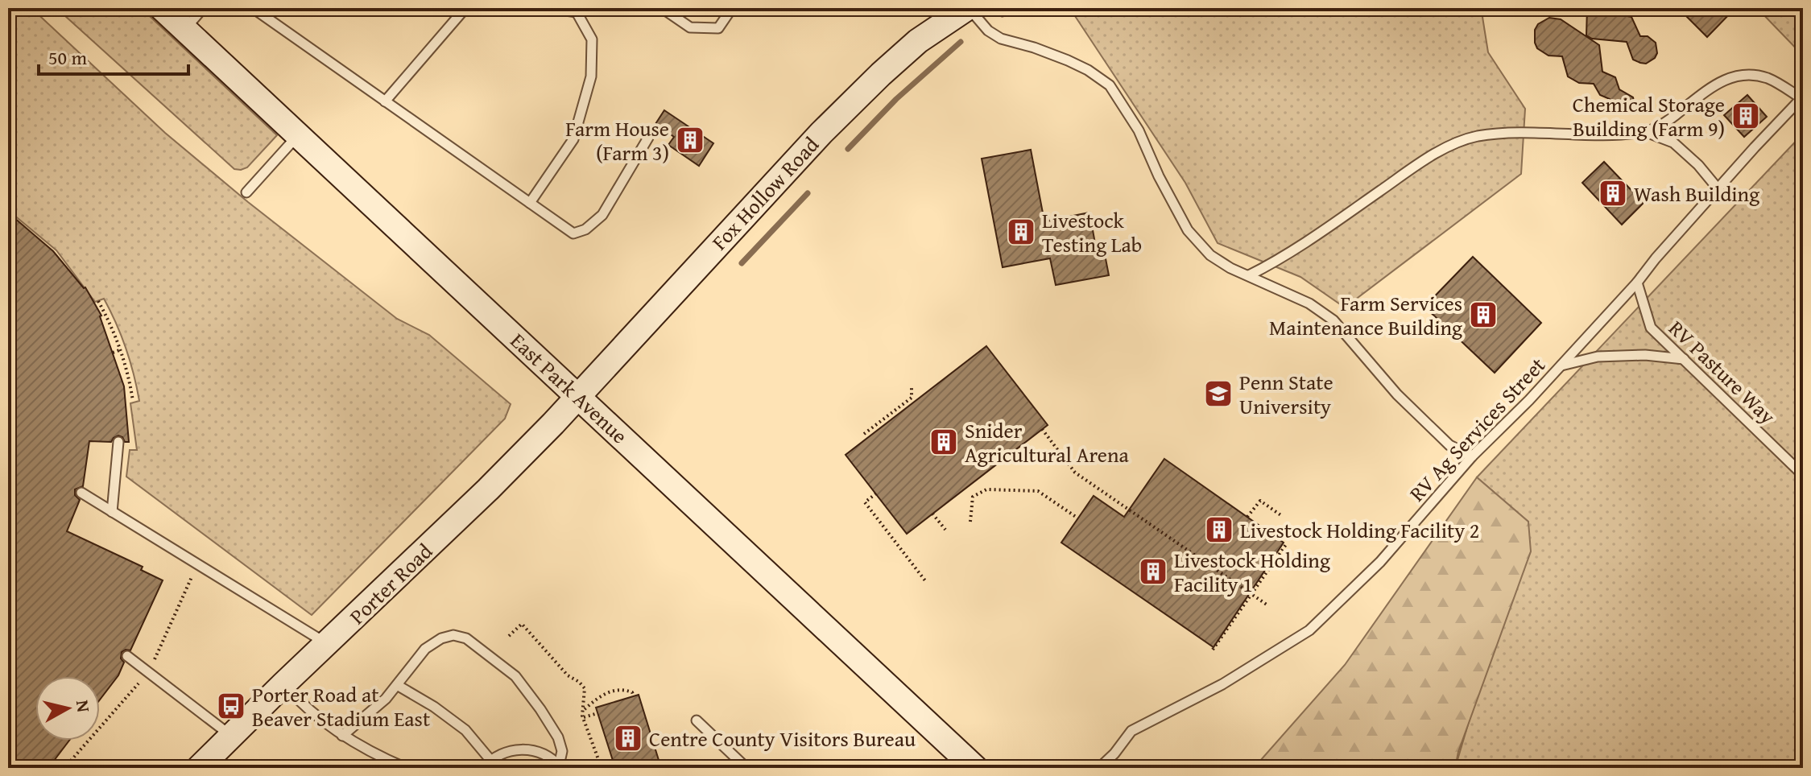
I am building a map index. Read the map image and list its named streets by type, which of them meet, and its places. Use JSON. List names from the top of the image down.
{
  "streets": {
    "main road": ["Fox Hollow Road", "East Park Avenue", "Porter Road"],
    "lane": ["RV Pasture Way", "RV Ag Services Street"]
  },
  "crossings": [
    ["Fox Hollow Road", "East Park Avenue"],
    ["Fox Hollow Road", "Porter Road"],
    ["RV Pasture Way", "RV Ag Services Street"],
    ["East Park Avenue", "Porter Road"]
  ],
  "places": {
    "building": [
      "Chemical Storage Building (Farm 9)",
      "Farm House (Farm 3)",
      "Wash Building",
      "Livestock Testing Lab",
      "Farm Services Maintenance Building",
      "Snider Agricultural Arena",
      "Livestock Holding Facility 2",
      "Livestock Holding Facility 1",
      "Centre County Visitors Bureau"
    ],
    "school or university": ["Penn State University"],
    "bus stop": ["Porter Road at Beaver Stadium East"]
  },
  "scale_bar": "50 m",
  "north": "right"
}
